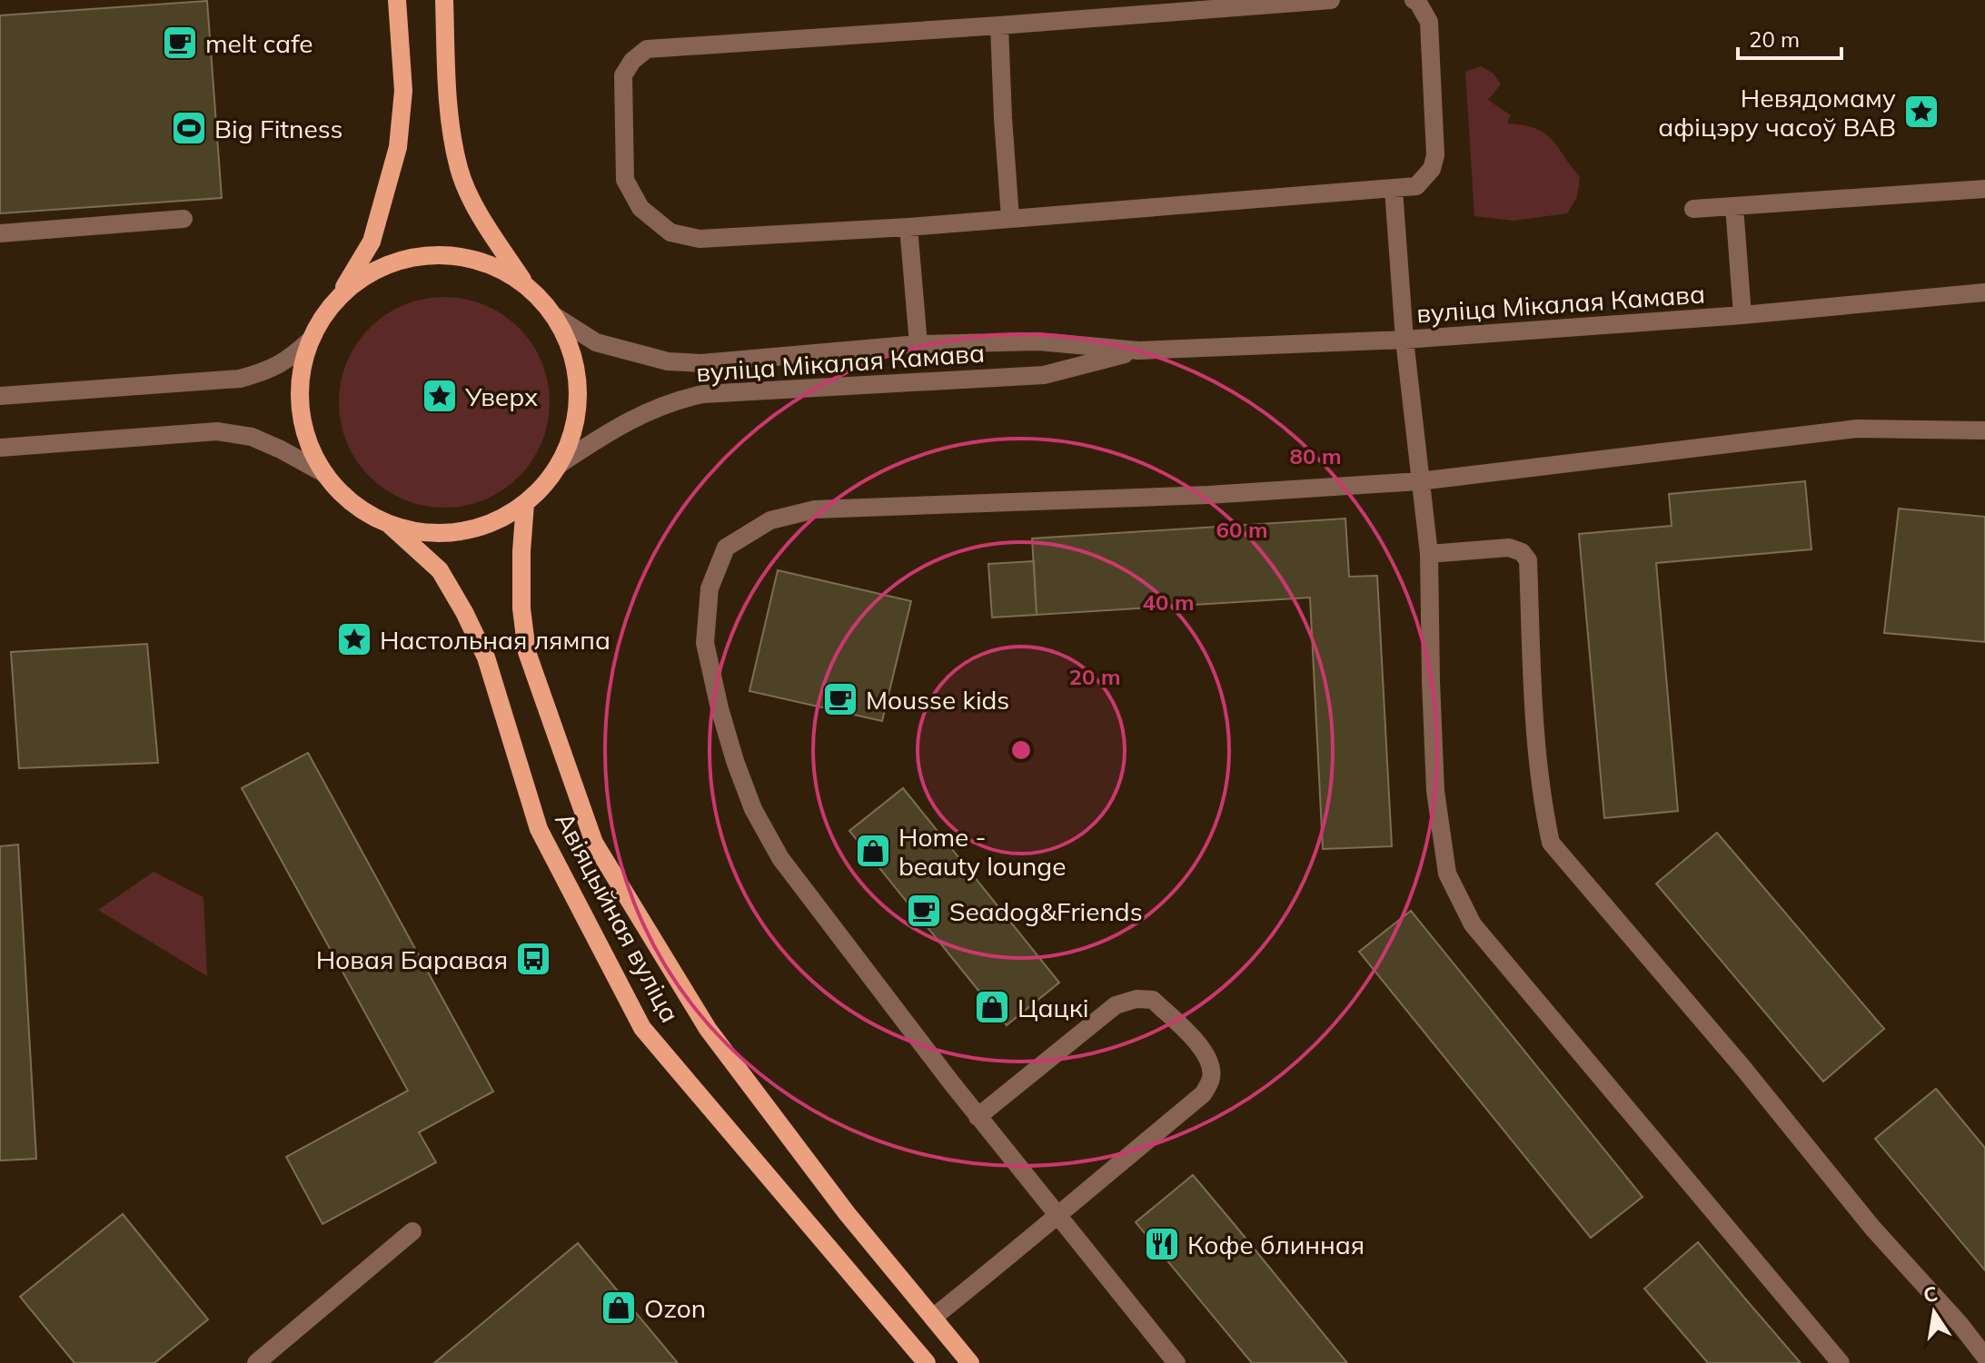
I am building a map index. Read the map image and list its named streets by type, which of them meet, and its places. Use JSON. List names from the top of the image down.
{
  "streets": {
    "main road": ["Авіяцыйная вуліца"],
    "street": ["вуліца Мікалая Камава"]
  },
  "places": {
    "cafe": ["melt cafe", "Mousse kids", "Seadog&Friends"],
    "place": ["Невядомаму афіцэру часоў ВАВ", "Уверх", "Настольная лямпа"],
    "sports": ["Big Fitness"],
    "shop": ["Home - beauty lounge", "Цацкi", "Ozon"],
    "bus stop": ["Новая Баравая"],
    "restaurant": ["Кофе блинная"]
  },
  "scale_bar": "20 m",
  "north": "top",
  "rings": [
    "80 m",
    "60 m",
    "40 m",
    "20 m"
  ]
}
